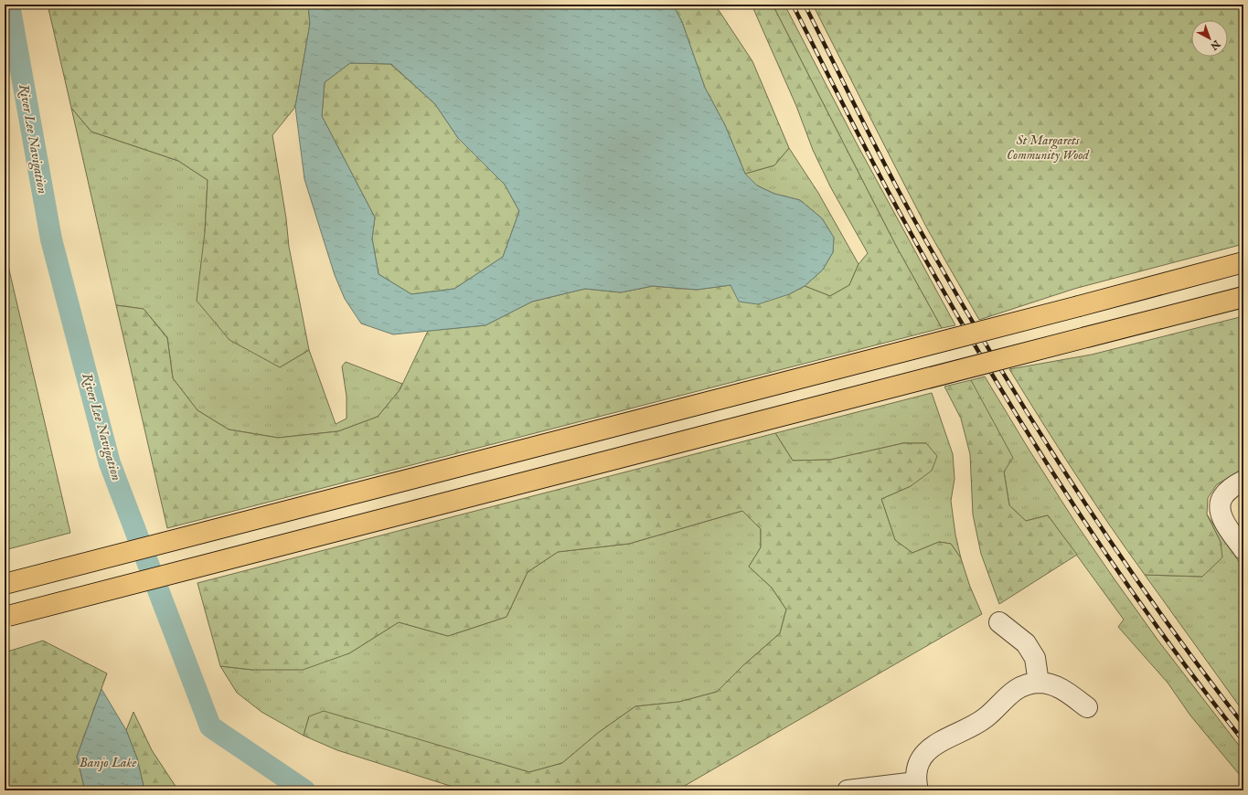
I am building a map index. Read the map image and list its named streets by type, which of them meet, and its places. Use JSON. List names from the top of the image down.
{
  "water": ["River Lee Navigation", "Banjo Lake"],
  "parks": ["St Margarets Community Wood"],
  "north": "bottom right"
}
